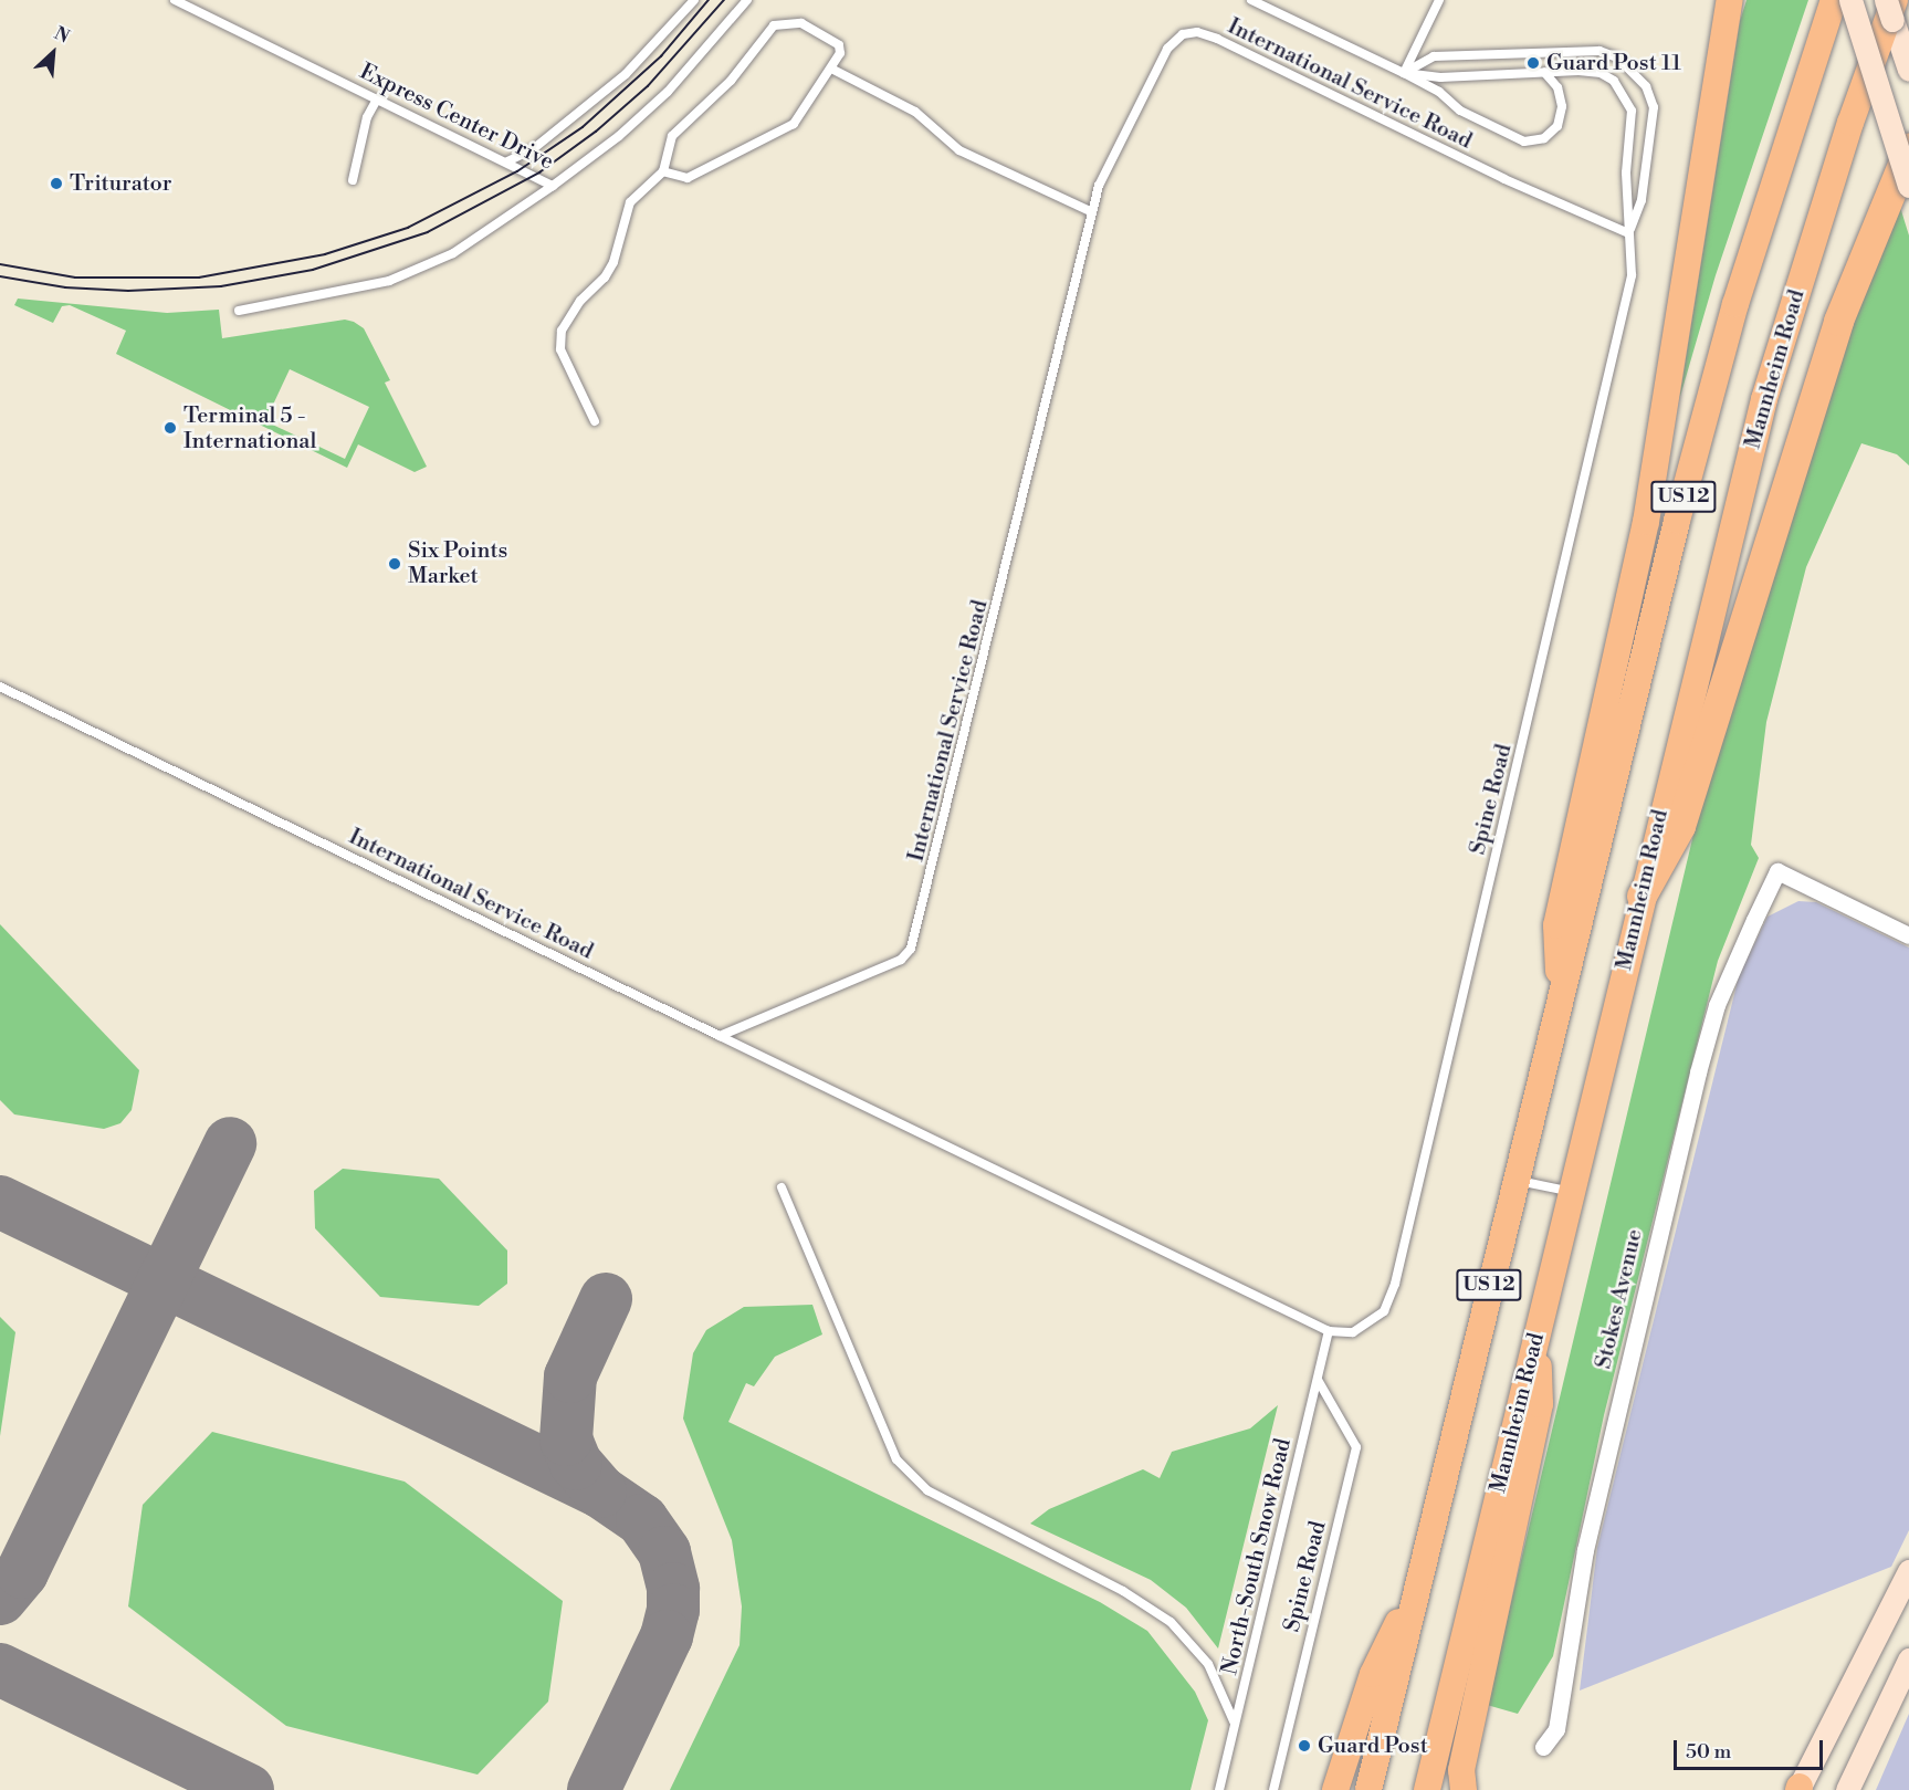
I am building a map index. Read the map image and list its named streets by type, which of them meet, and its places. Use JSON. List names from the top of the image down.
{
  "streets": {
    "main road": ["Mannheim Road", "US 12"],
    "street": ["Stokes Avenue"],
    "lane": [
      "International Service Road",
      "Express Center Drive",
      "Spine Road",
      "North-South Snow Road"
    ]
  },
  "crossings": [
    ["International Service Road", "Spine Road"],
    ["Spine Road", "North-South Snow Road"]
  ],
  "places": [
    "Guard Post 11",
    "Triturator",
    "Terminal 5 - International",
    "Six Points Market",
    "Guard Post"
  ],
  "scale_bar": "50 m",
  "north": "top right"
}
